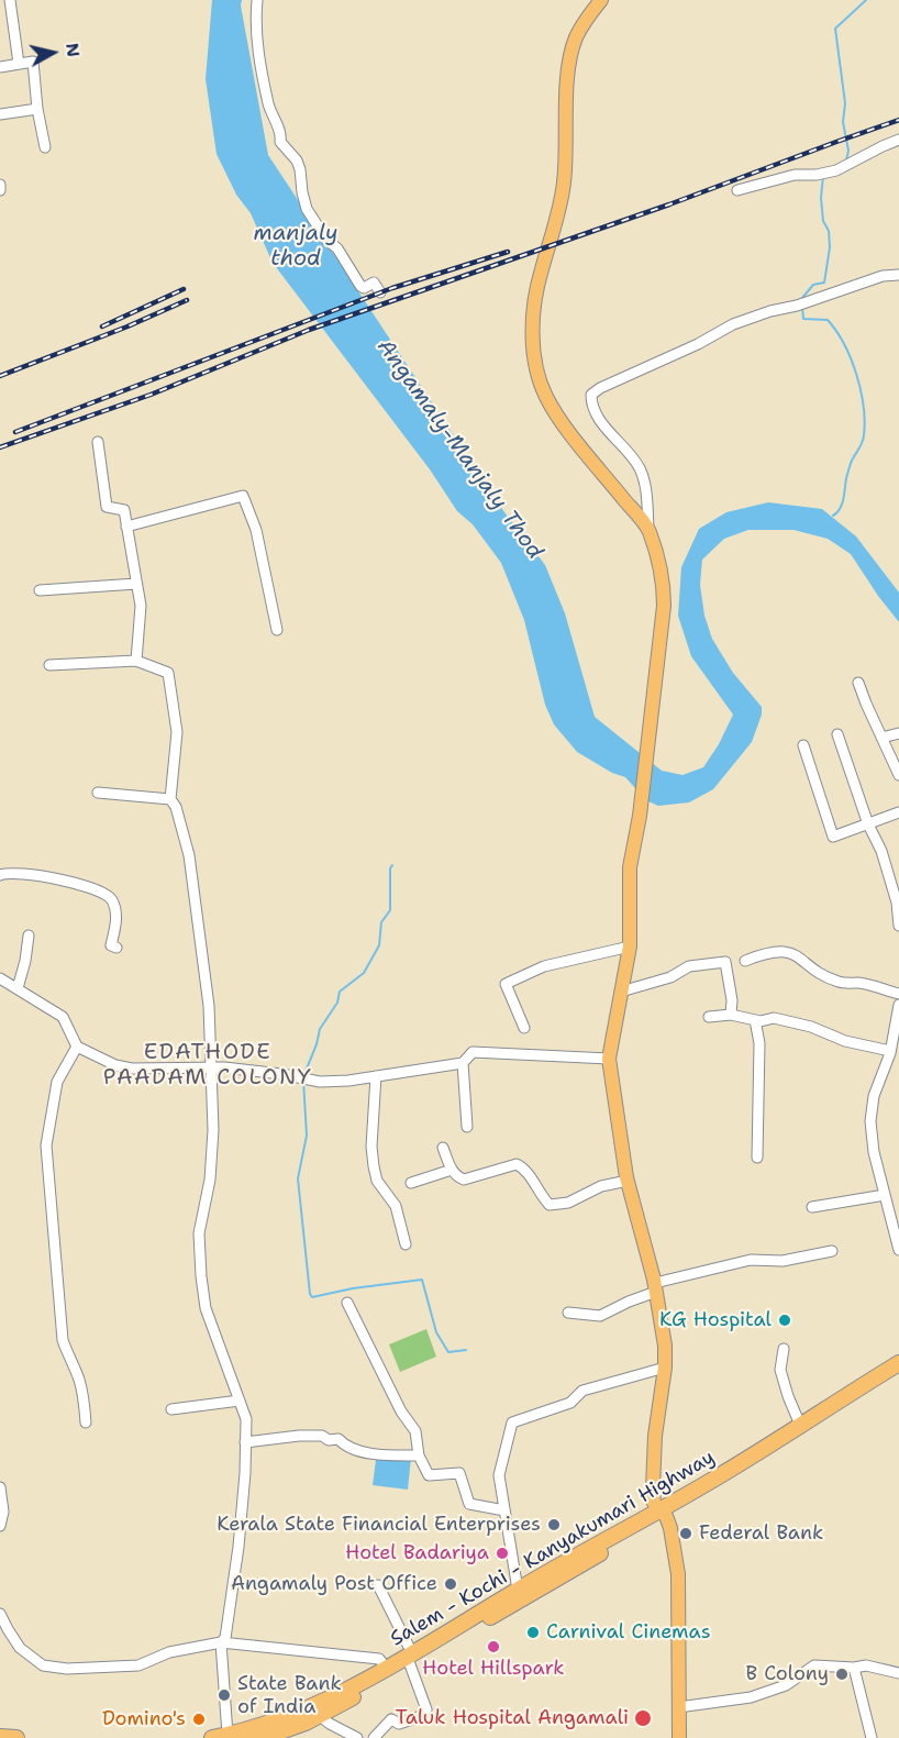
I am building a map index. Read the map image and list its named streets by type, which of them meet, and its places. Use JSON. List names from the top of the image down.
{
  "streets": {
    "highway": ["Salem - Kochi - Kanyakumari Highway"]
  },
  "districts": ["EDATHODE PAADAM COLONY"],
  "water": ["manjaly thod", "Angamaly-Manjaly Thod"],
  "places": [
    "KG Hospital",
    "Kerala State Financial Enterprises",
    "Federal Bank",
    "Hotel Badariya",
    "Angamaly Post Office",
    "Carnival Cinemas",
    "Hotel Hillspark",
    "B Colony",
    "State Bank of India",
    "Taluk Hospital Angamali",
    "Domino's"
  ],
  "north": "right"
}
